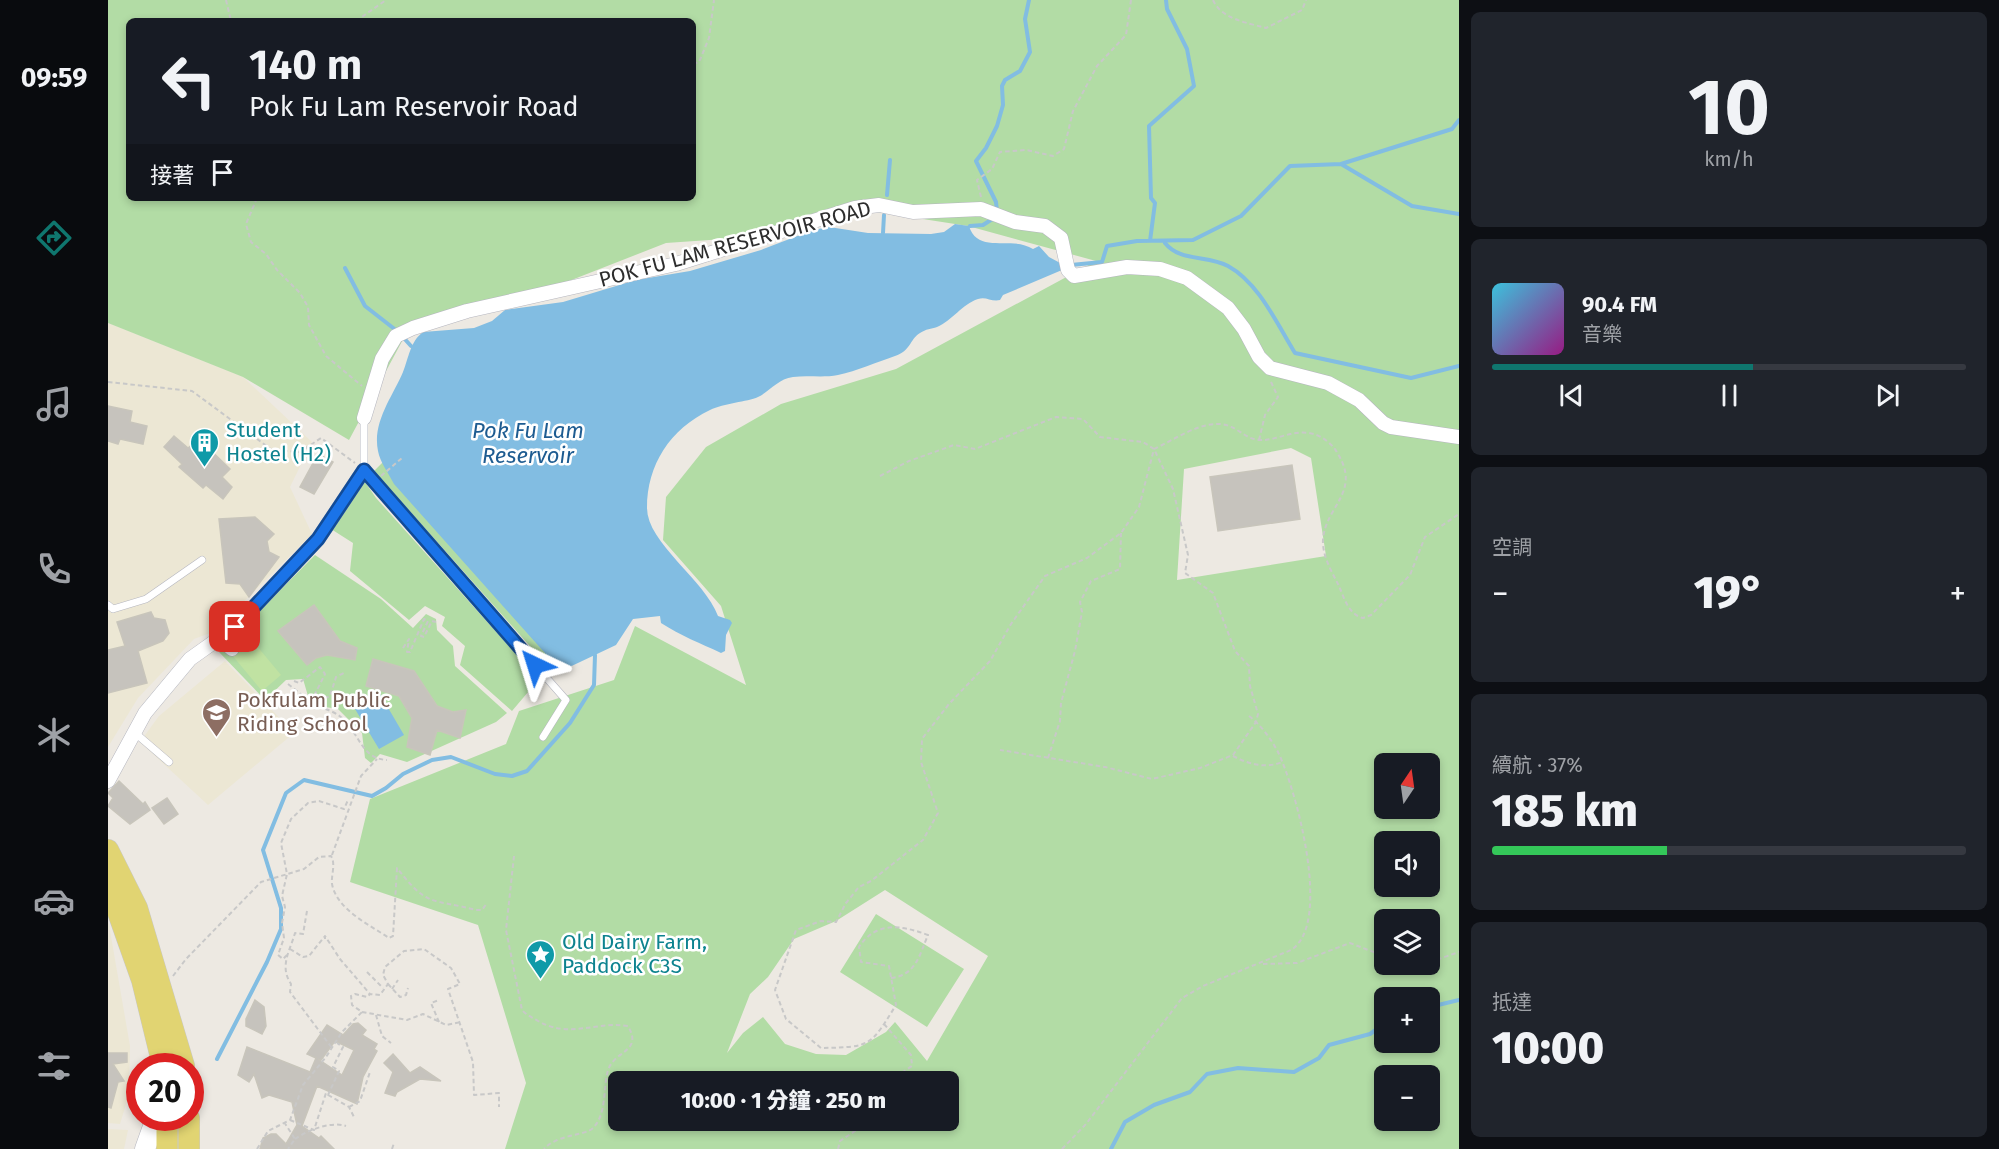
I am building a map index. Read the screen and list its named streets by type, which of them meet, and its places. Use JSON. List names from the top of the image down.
{
  "streets": {
    "street": ["POK FU LAM RESERVOIR ROAD"]
  },
  "water": ["Pok Fu Lam Reservoir"],
  "places": {
    "building": ["Student Hostel (H2)"],
    "school or university": ["Pokfulam Public Riding School"],
    "place": ["Old Dairy Farm, Paddock C3S"]
  },
  "north": "top",
  "page": {
    "tabs": "09:59",
    "tile": [
      ["10", "km/h"],
      "空調",
      ["續航 · 37%", "185 km"],
      ["抵達", "10:00"]
    ],
    "turn": ["140 m", "Pok Fu Lam Reservoir Road"],
    "then": "接著",
    "song": ["90.4 FM", "音樂"],
    "heat": ["−", "19°", "+"],
    "map_buttons": ["+", "−"],
    "limit": "20",
    "trip": "10:00 · 1 分鐘 · 250 m"
  }
}
